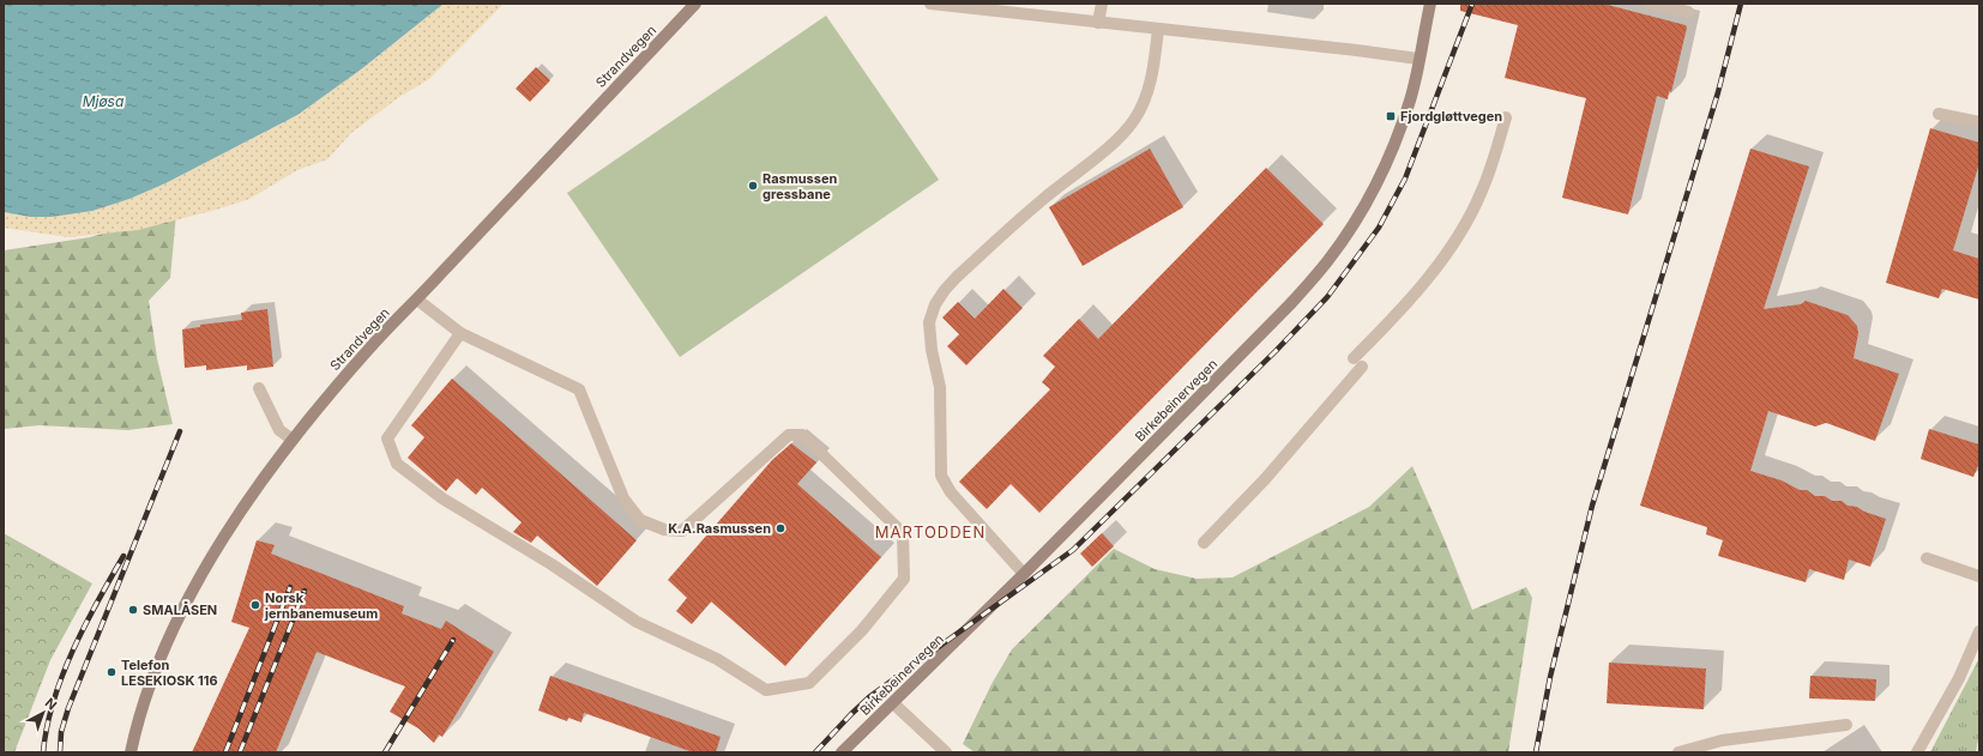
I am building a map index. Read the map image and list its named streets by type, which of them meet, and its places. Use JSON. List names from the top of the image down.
{
  "streets": {
    "street": ["Strandvegen", "Birkebeinervegen"]
  },
  "districts": ["MARTODDEN"],
  "water": ["Mjøsa"],
  "places": {
    "transit": ["Fjordgløttvegen"],
    "other": [
      "Rasmussen gressbane",
      "K.A.Rasmussen",
      "Norsk jernbanemuseum",
      "SMALÅSEN",
      "Telefon LESEKIOSK 116"
    ]
  },
  "north": "top right"
}
